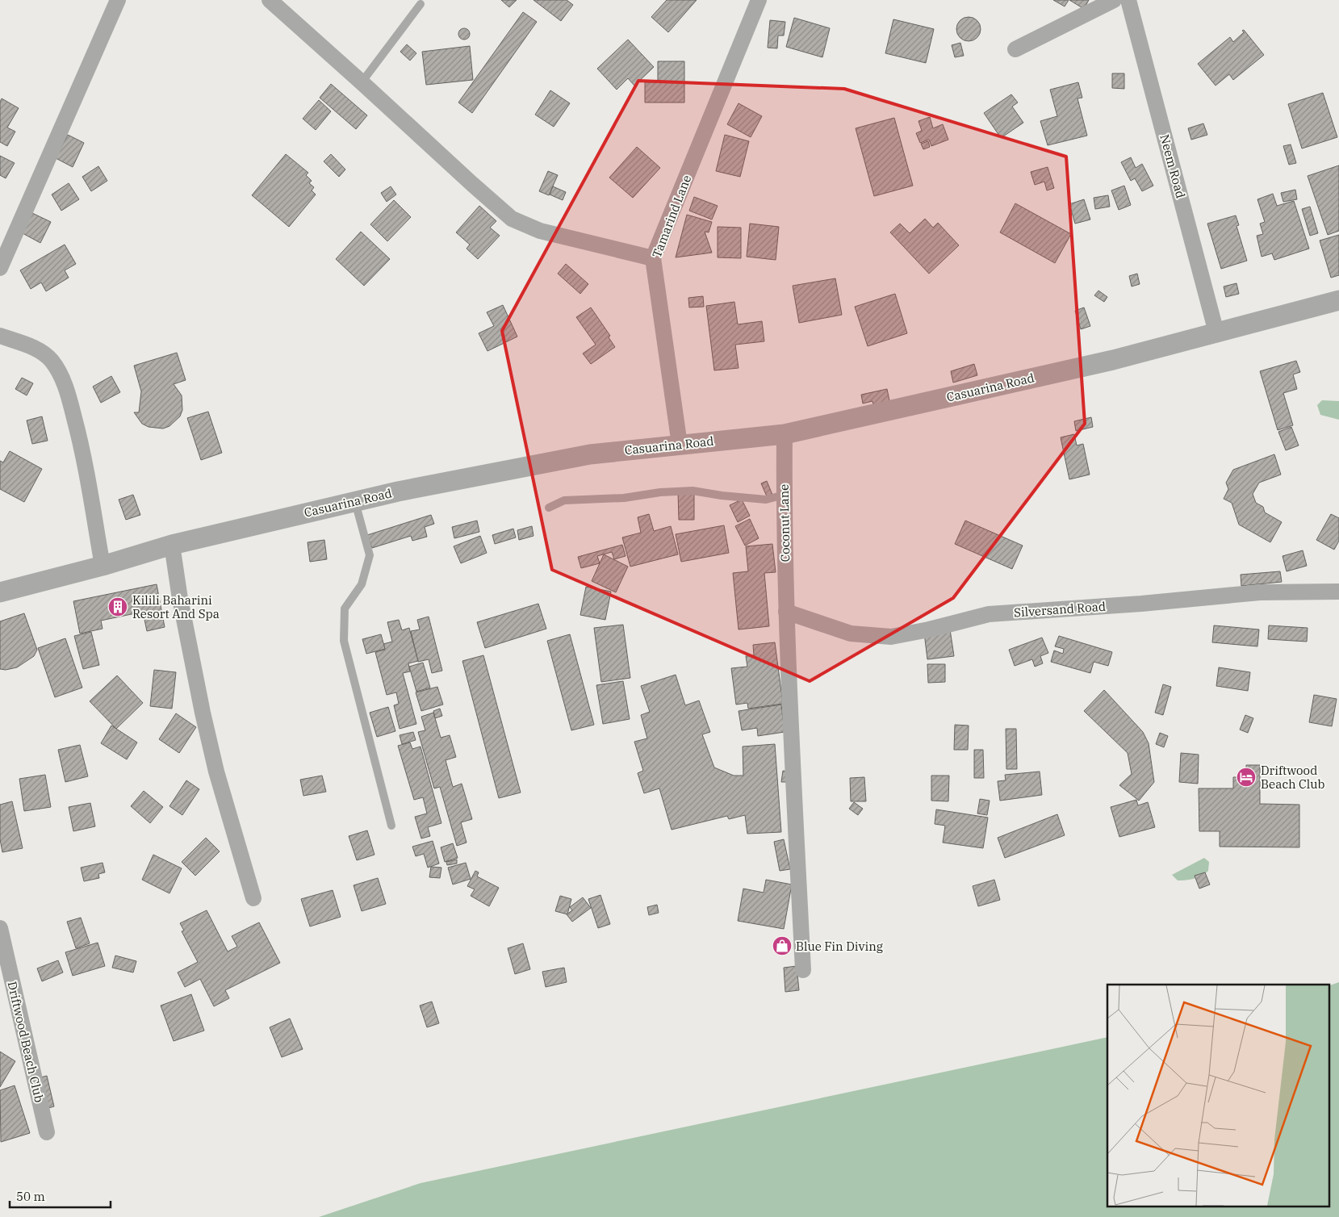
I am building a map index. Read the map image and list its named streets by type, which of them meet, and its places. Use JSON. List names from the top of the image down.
{
  "streets": {
    "street": [
      "Neem Road",
      "Tamarind Lane",
      "Casuarina Road",
      "Coconut Lane",
      "Silversand Road",
      "Driftwood Beach Club"
    ]
  },
  "crossings": [
    ["Neem Road", "Casuarina Road"],
    ["Tamarind Lane", "Casuarina Road"],
    ["Casuarina Road", "Coconut Lane"],
    ["Coconut Lane", "Silversand Road"]
  ],
  "places": {
    "building": ["Kilili Baharini Resort And Spa"],
    "hotel": ["Driftwood Beach Club"],
    "shop": ["Blue Fin Diving"]
  },
  "scale_bar": "50 m"
}
